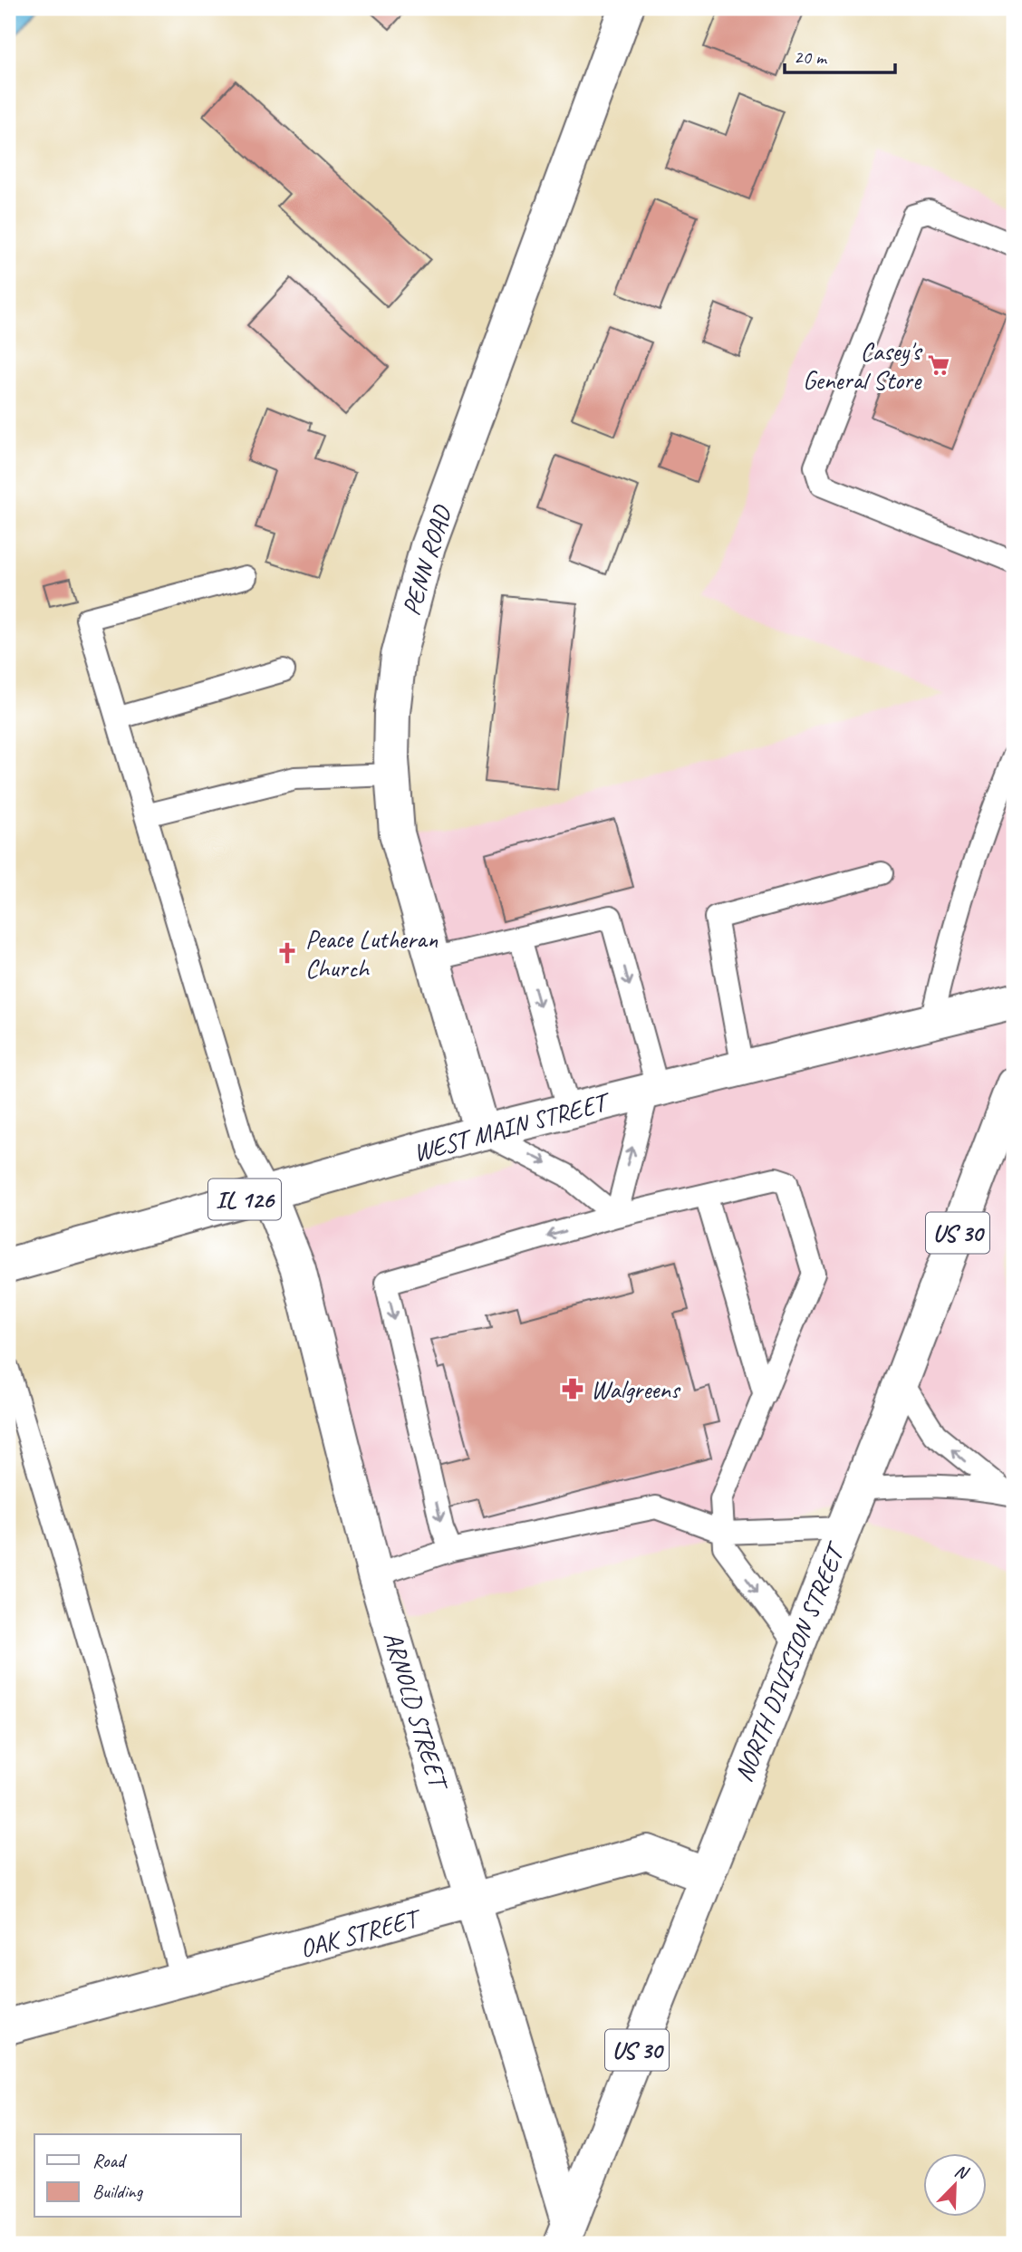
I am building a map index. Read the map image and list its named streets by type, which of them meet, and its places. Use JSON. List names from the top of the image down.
{
  "streets": {
    "street": [
      "PENN ROAD",
      "WEST MAIN STREET",
      "IL 126",
      "US 30",
      "NORTH DIVISION STREET",
      "ARNOLD STREET",
      "OAK STREET"
    ]
  },
  "crossings": [
    ["PENN ROAD", "WEST MAIN STREET"],
    ["WEST MAIN STREET", "ARNOLD STREET"],
    ["NORTH DIVISION STREET", "ARNOLD STREET"],
    ["NORTH DIVISION STREET", "OAK STREET"],
    ["ARNOLD STREET", "OAK STREET"]
  ],
  "places": {
    "supermarket": ["Casey's General Store"],
    "church": ["Peace Lutheran Church"],
    "pharmacy": ["Walgreens"]
  },
  "legend": ["Road", "Building"],
  "scale_bar": "20 m",
  "north": "top right"
}
